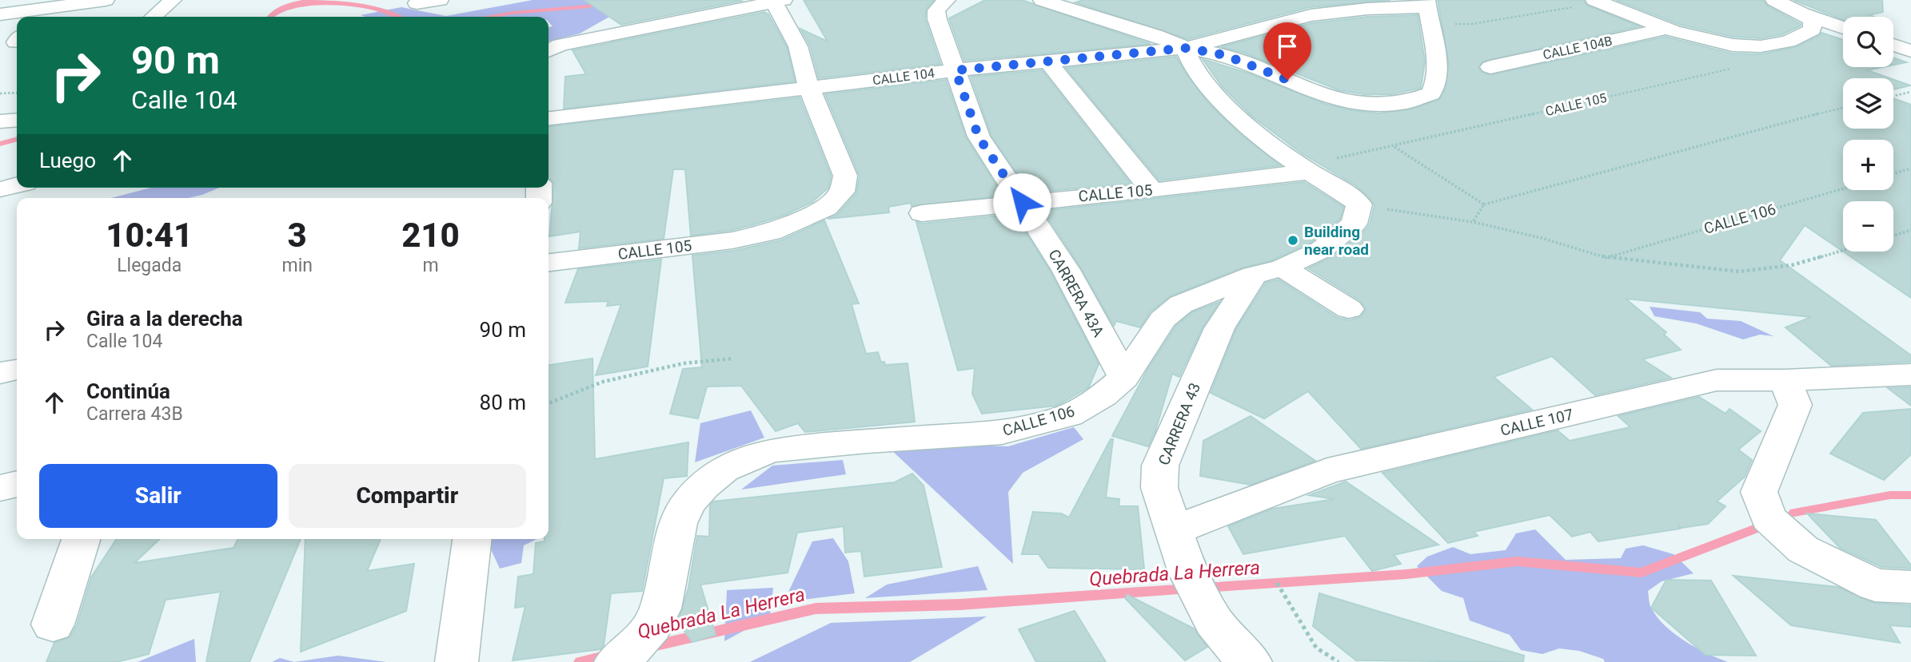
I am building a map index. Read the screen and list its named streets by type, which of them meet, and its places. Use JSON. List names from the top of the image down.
{
  "streets": {
    "street": [
      "CALLE 104B",
      "CALLE 104",
      "CALLE 105",
      "CALLE 106",
      "CARRERA 43A",
      "CALLE 107",
      "CARRERA 43"
    ]
  },
  "crossings": [
    ["CALLE 104", "CALLE 105"],
    ["CALLE 104", "CARRERA 43A"],
    ["CALLE 105", "CARRERA 43A"],
    ["CALLE 106", "CARRERA 43A"],
    ["CALLE 106", "CARRERA 43"],
    ["CALLE 107", "CARRERA 43"]
  ],
  "water": ["Quebrada La Herrera"],
  "places": ["Building near road"],
  "page": {
    "map_buttons": ["+", "−"],
    "turn": ["90 m", "Calle 104"],
    "then": "Luego",
    "eta": [
      "10:41",
      "Llegada",
      "3",
      "min",
      "210",
      "m"
    ],
    "list": [
      {
        "name": "Gira a la derecha",
        "note": "Calle 104",
        "value": "90 m"
      },
      {
        "name": "Continúa",
        "note": "Carrera 43B",
        "value": "80 m"
      }
    ],
    "buttons": ["Salir", "Compartir"]
  }
}
